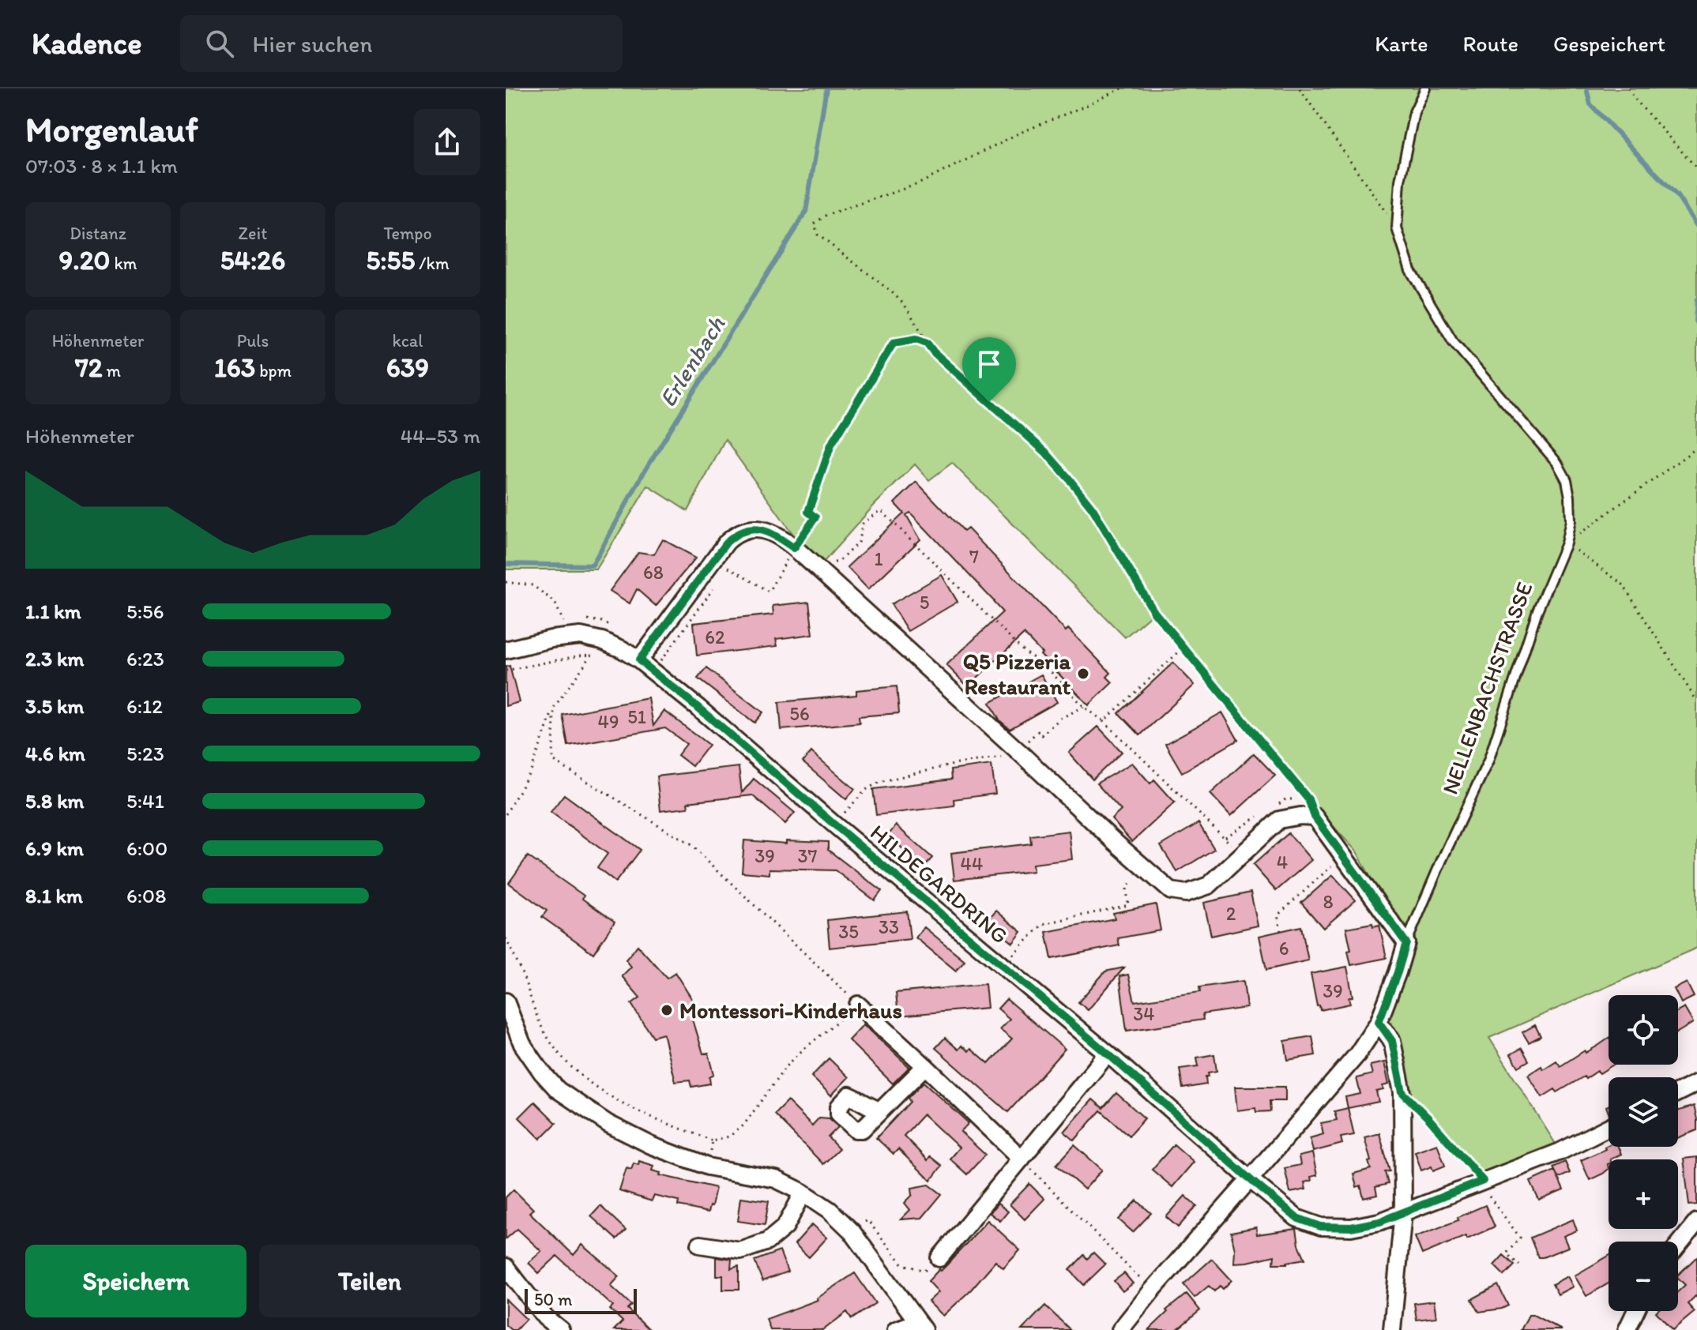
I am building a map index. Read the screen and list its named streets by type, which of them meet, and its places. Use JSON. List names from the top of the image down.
{
  "streets": {
    "street": ["NELLENBACHSTRASSE", "HILDEGARDRING"]
  },
  "crossings": [
    ["NELLENBACHSTRASSE", "HILDEGARDRING"]
  ],
  "water": ["Erlenbach"],
  "places": ["Q5 Pizzeria Restaurant", "Montessori-Kinderhaus"],
  "house_numbers": [
    "7",
    "1",
    "68",
    "5",
    "62",
    "56",
    "51",
    "49",
    "39",
    "37",
    "4",
    "44",
    "8",
    "2",
    "33",
    "35",
    "6",
    "39",
    "34"
  ],
  "scale_bar": "50 m",
  "page": {
    "header": "Kadence",
    "search": "Hier suchen",
    "nav": ["Karte", "Route", "Gespeichert"],
    "heading": ["Morgenlauf", "07:03 · 8 × 1.1 km"],
    "stats": [
      ["Distanz", "9.20 km"],
      ["Zeit", "54:26"],
      ["Tempo", "5:55 /km"],
      ["Höhenmeter", "72 m"],
      ["Puls", "163 bpm"],
      ["kcal", "639"]
    ],
    "chart": ["Höhenmeter", "44–53 m"],
    "list": [
      {
        "name": "1.1 km",
        "note": "5:56"
      },
      {
        "name": "2.3 km",
        "note": "6:23"
      },
      {
        "name": "3.5 km",
        "note": "6:12"
      },
      {
        "name": "4.6 km",
        "note": "5:23"
      },
      {
        "name": "5.8 km",
        "note": "5:41"
      },
      {
        "name": "6.9 km",
        "note": "6:00"
      },
      {
        "name": "8.1 km",
        "note": "6:08"
      }
    ],
    "map_buttons": ["+", "−"],
    "buttons": ["Speichern", "Teilen"],
    "scale": "50 m"
  }
}
